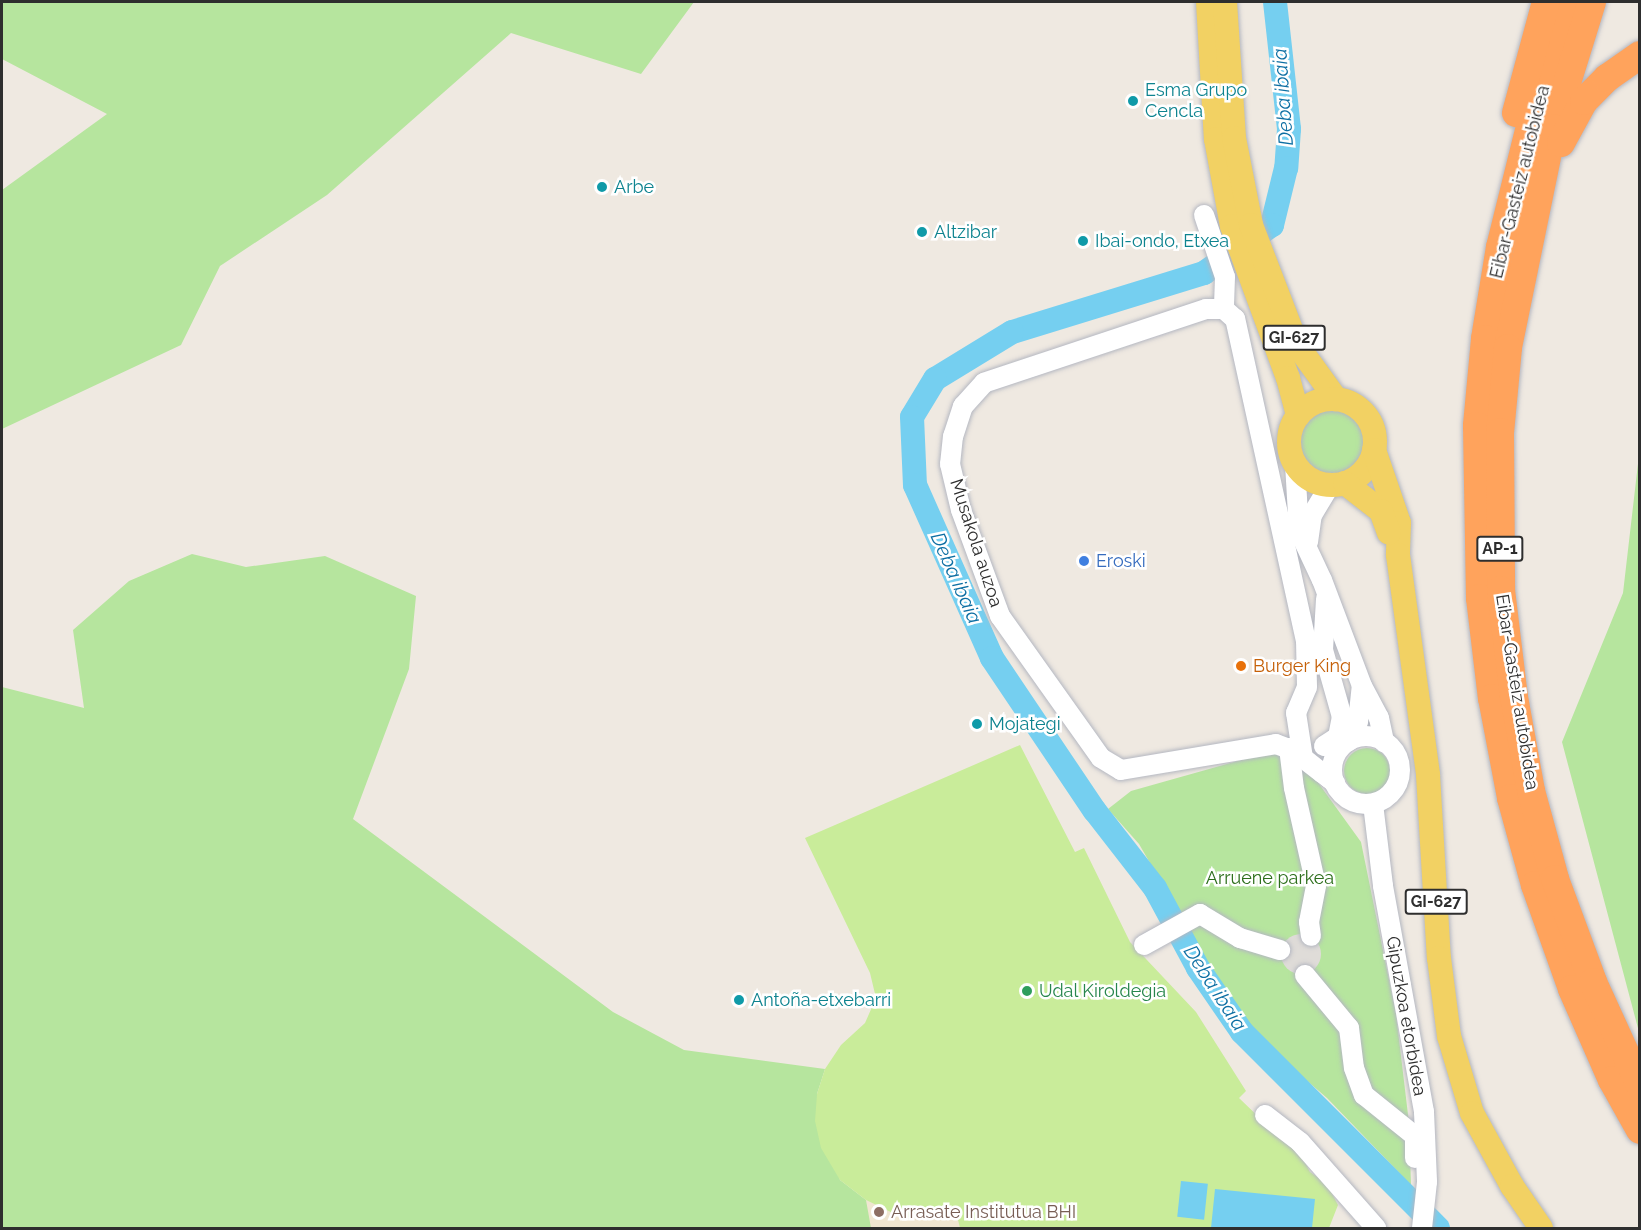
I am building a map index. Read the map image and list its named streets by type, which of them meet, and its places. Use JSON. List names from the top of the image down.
{
  "streets": {
    "highway": ["Eibar-Gasteiz autobidea", "AP-1"],
    "main road": ["GI-627"],
    "street": ["Musakola auzoa", "Gipuzkoa etorbidea"]
  },
  "water": ["Deba ibaia"],
  "parks": ["Arruene parkea"],
  "places": [
    "Esma Grupo Cencla",
    "Arbe",
    "Altzibar",
    "Ibai-ondo, Etxea",
    "Eroski",
    "Burger King",
    "Mojategi",
    "Udal Kiroldegia",
    "Antoña-etxebarri",
    "Arrasate Institutua BHI"
  ]
}
